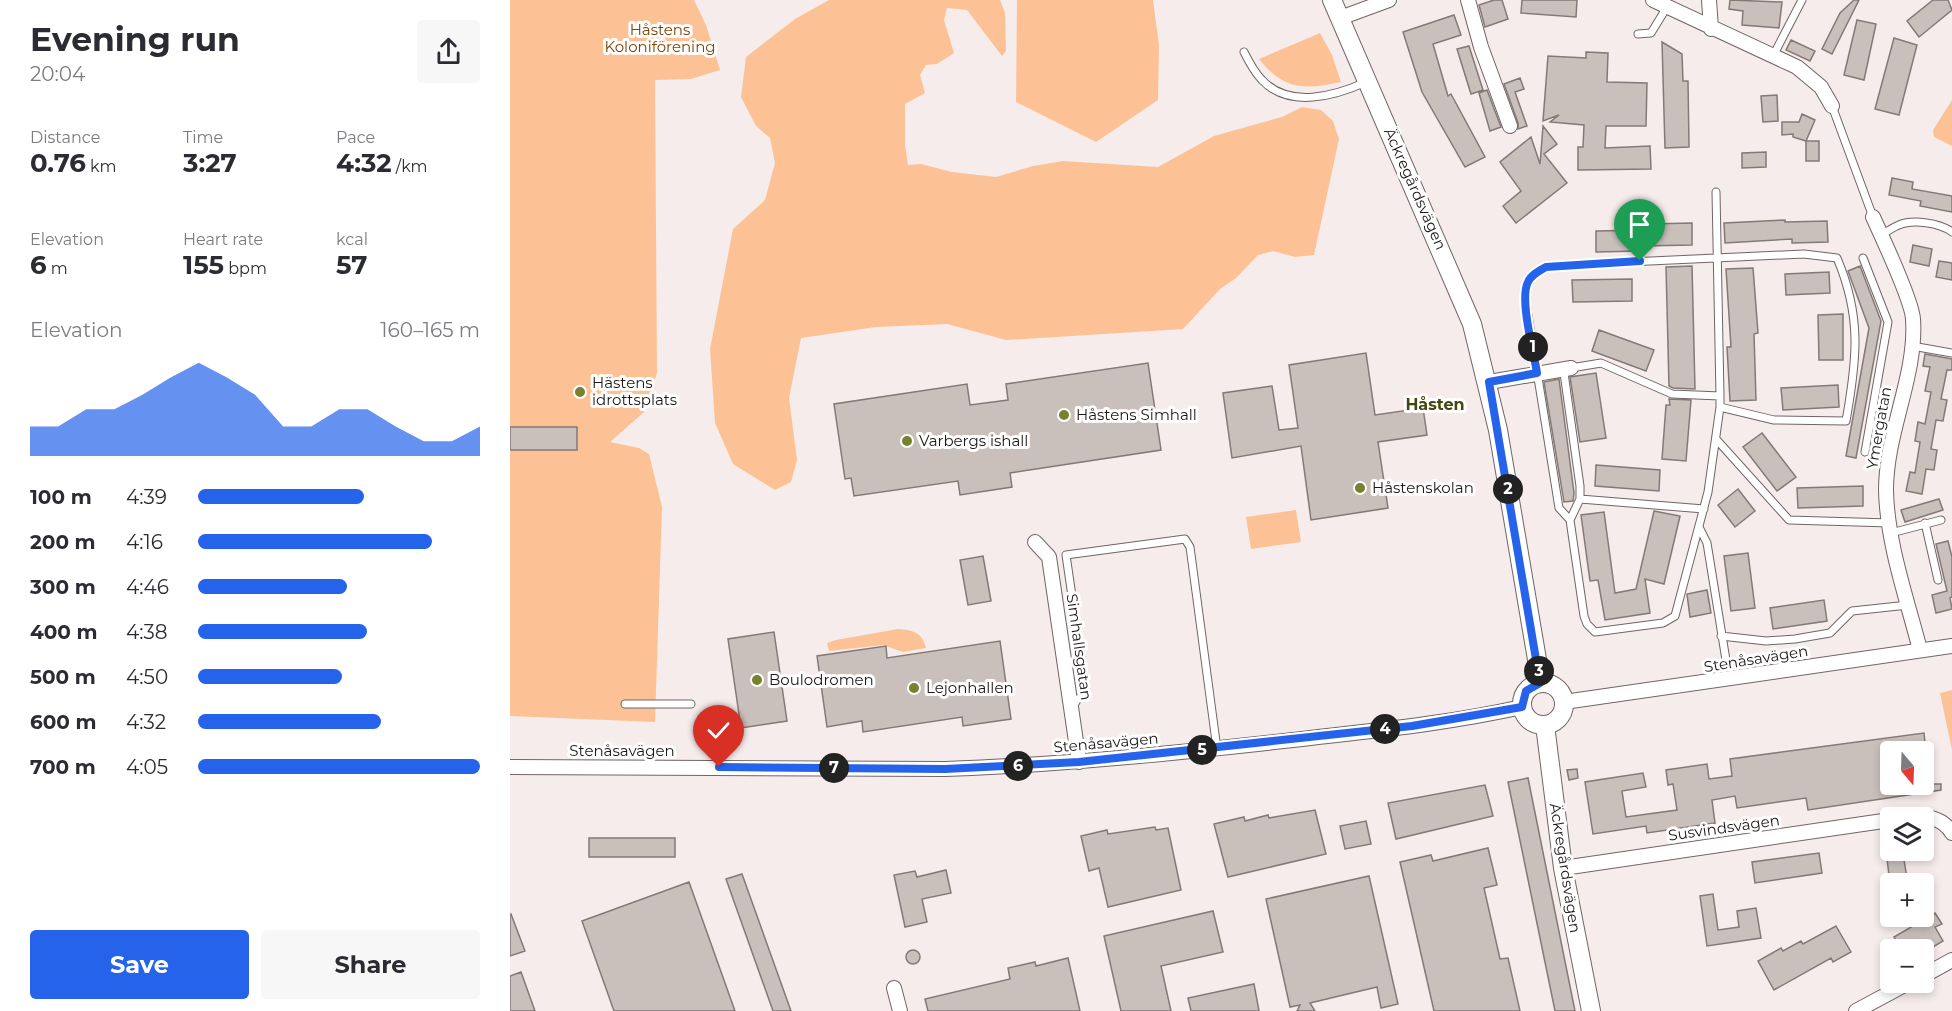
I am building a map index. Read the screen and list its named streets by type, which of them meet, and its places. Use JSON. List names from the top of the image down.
{
  "streets": {
    "street": [
      "Äckregårdsvägen",
      "Ymergatan",
      "Simhallsgatan",
      "Stenåsavägen",
      "Susvindsvägen"
    ]
  },
  "crossings": [
    ["Äckregårdsvägen", "Stenåsavägen"],
    ["Äckregårdsvägen", "Susvindsvägen"],
    ["Ymergatan", "Stenåsavägen"],
    ["Simhallsgatan", "Stenåsavägen"]
  ],
  "districts": ["Håsten"],
  "parks": ["Håstens Koloniförening"],
  "places": [
    "Hästens idrottsplats",
    "Håstens Simhall",
    "Varbergs ishall",
    "Håstenskolan",
    "Boulodromen",
    "Lejonhallen"
  ],
  "north": "bottom",
  "page": {
    "heading": ["Evening run", "20:04"],
    "stats": [
      ["Distance", "0.76 km"],
      ["Time", "3:27"],
      ["Pace", "4:32 /km"],
      ["Elevation", "6 m"],
      ["Heart rate", "155 bpm"],
      ["kcal", "57"]
    ],
    "chart": ["Elevation", "160–165 m"],
    "pins": [
      "1",
      "2",
      "3",
      "4",
      "5",
      "6",
      "7"
    ],
    "list": [
      {
        "name": "100 m",
        "note": "4:39"
      },
      {
        "name": "200 m",
        "note": "4:16"
      },
      {
        "name": "300 m",
        "note": "4:46"
      },
      {
        "name": "400 m",
        "note": "4:38"
      },
      {
        "name": "500 m",
        "note": "4:50"
      },
      {
        "name": "600 m",
        "note": "4:32"
      },
      {
        "name": "700 m",
        "note": "4:05"
      }
    ],
    "map_buttons": ["+", "−"],
    "buttons": ["Save", "Share"]
  }
}
